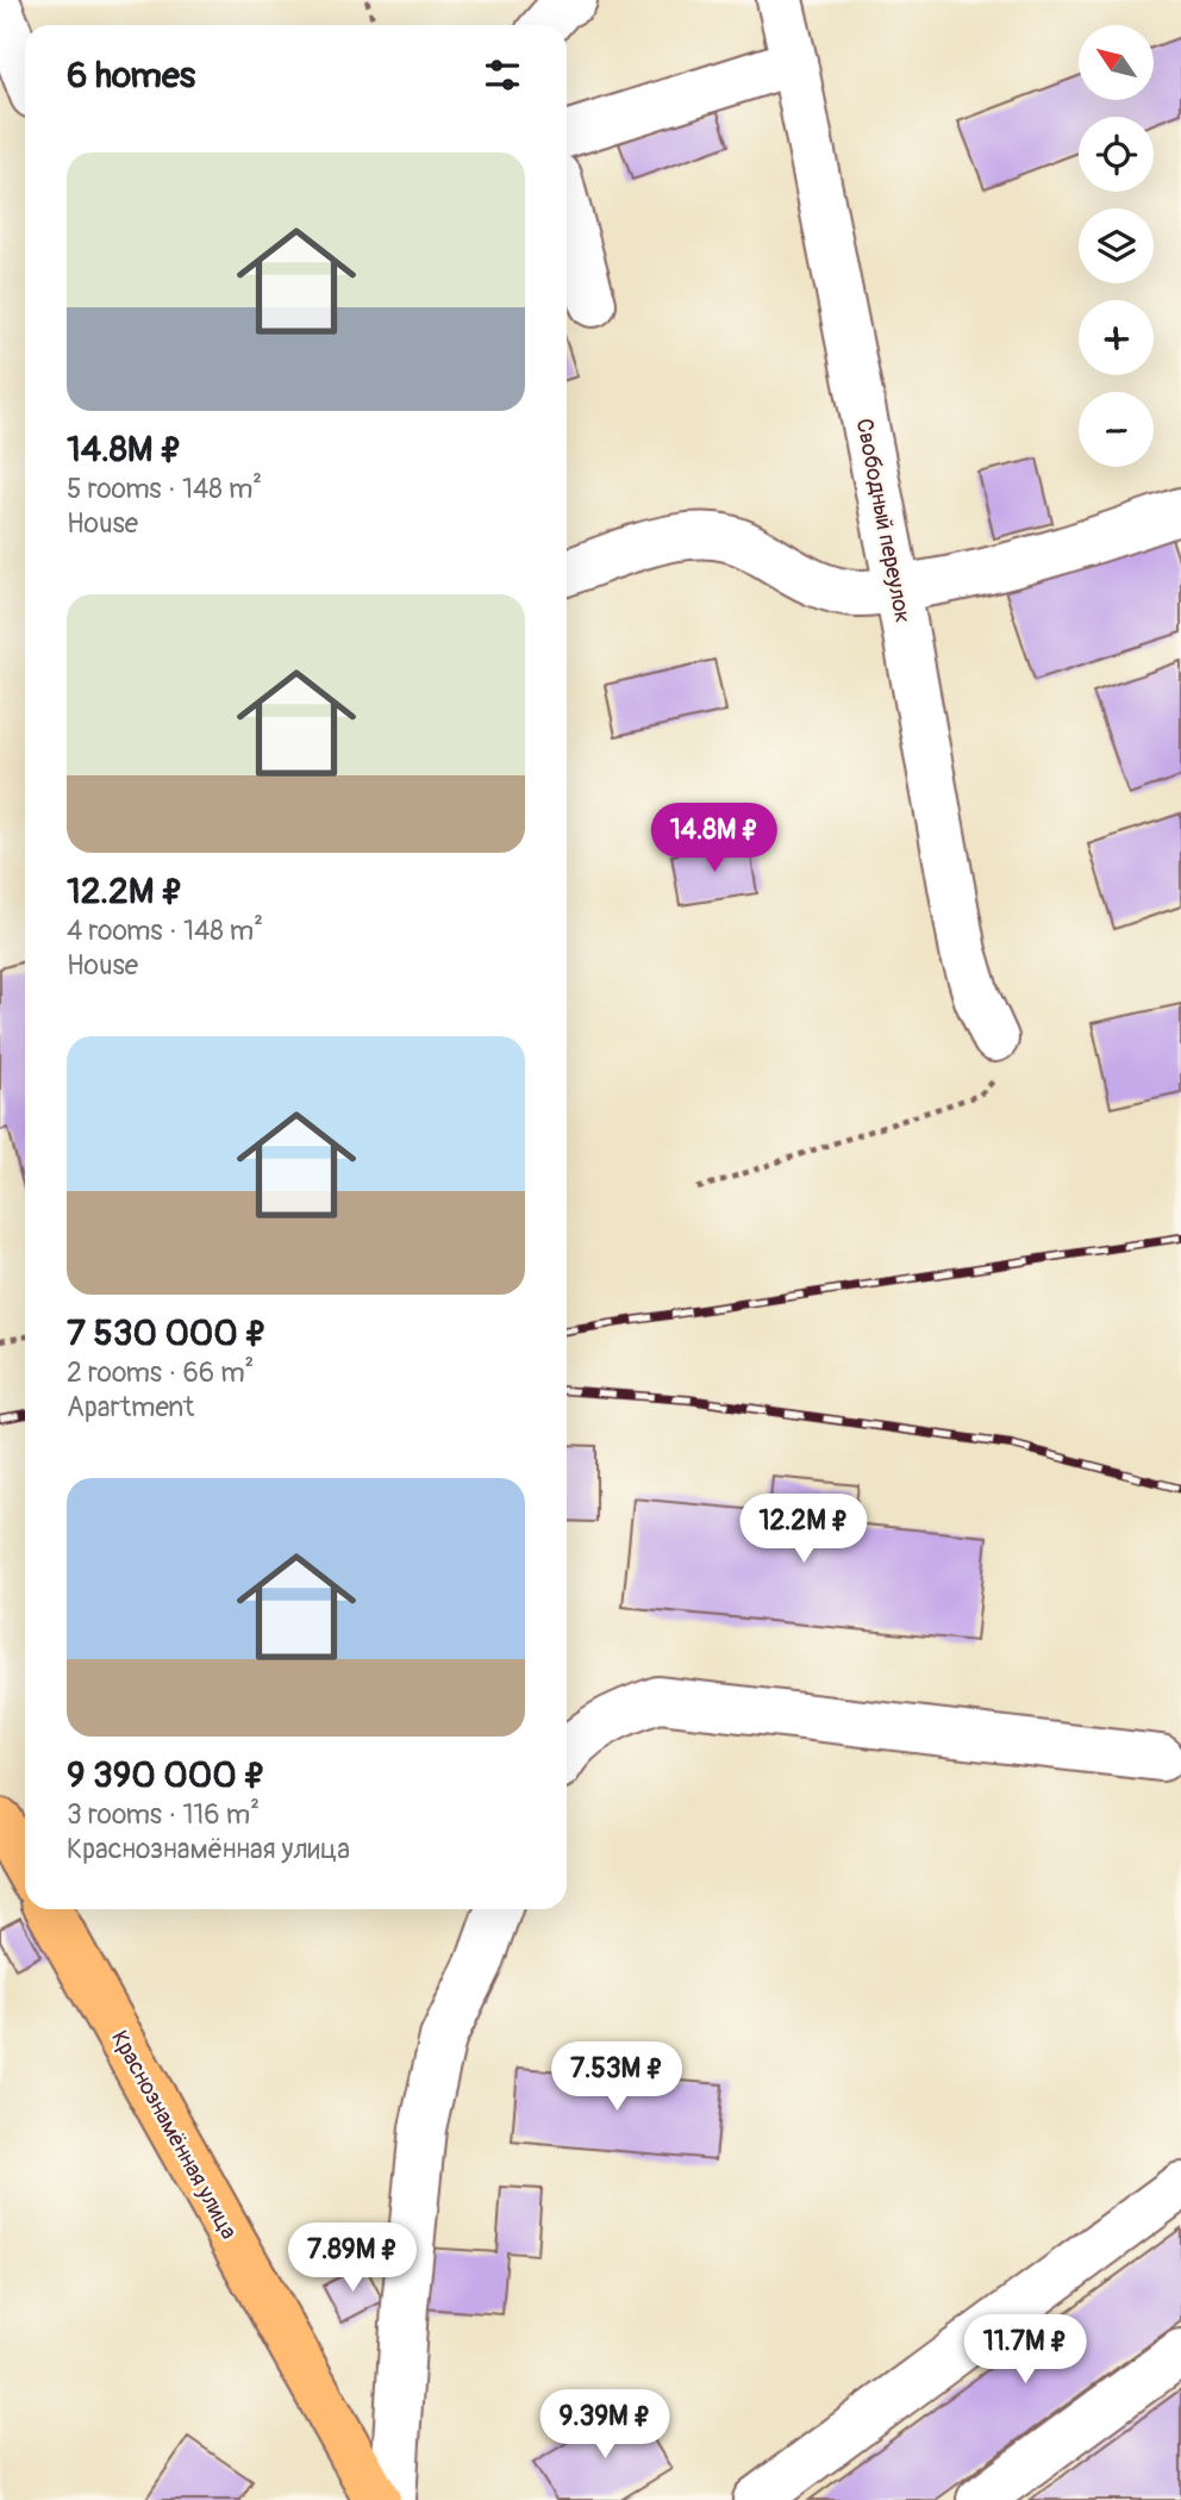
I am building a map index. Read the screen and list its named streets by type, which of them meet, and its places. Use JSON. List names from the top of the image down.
{
  "streets": {
    "main road": ["Краснознамённая улица"],
    "lane": ["Свободный переулок"]
  },
  "north": "top left",
  "page": {
    "map_buttons": ["+", "−"],
    "heading": "6 homes",
    "list": [
      {
        "name": "14.8M ₽",
        "note": "5 rooms · 148 m² · House"
      },
      {
        "name": "12.2M ₽",
        "note": "4 rooms · 148 m² · House"
      },
      {
        "name": "7 530 000 ₽",
        "note": "2 rooms · 66 m² · Apartment"
      },
      {
        "name": "9 390 000 ₽",
        "note": "3 rooms · 116 m² · Краснознамённая улица"
      }
    ],
    "price": [
      "14.8M ₽",
      "12.2M ₽",
      "7.53M ₽",
      "7.89M ₽",
      "11.7M ₽",
      "9.39M ₽"
    ]
  }
}
